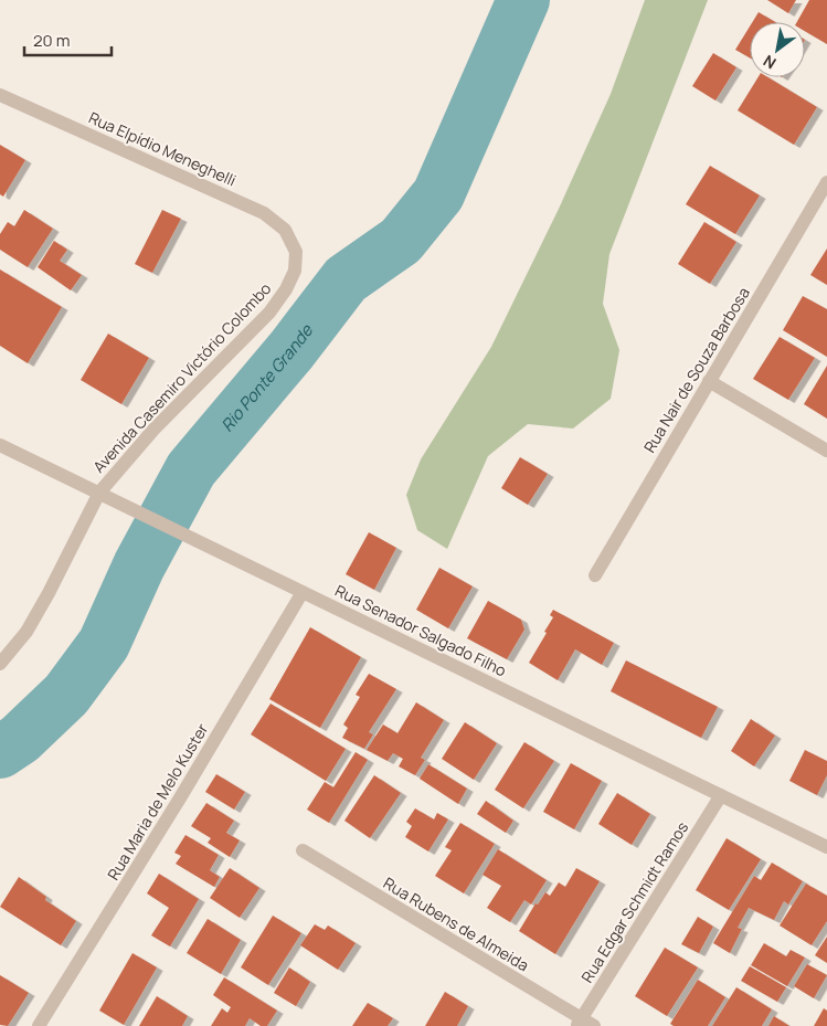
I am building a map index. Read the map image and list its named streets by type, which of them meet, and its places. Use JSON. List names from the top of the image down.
{
  "streets": {
    "street": [
      "Rua Elpídio Meneghelli",
      "Rua Nair de Souza Barbosa",
      "Avenida Casemiro Victório Colombo",
      "Rua Senador Salgado Filho",
      "Rua Maria de Melo Kuster",
      "Rua Edgar Schmidt Ramos",
      "Rua Rubens de Almeida"
    ]
  },
  "crossings": [
    ["Rua Elpídio Meneghelli", "Avenida Casemiro Victório Colombo"],
    ["Avenida Casemiro Victório Colombo", "Rua Senador Salgado Filho"],
    ["Rua Senador Salgado Filho", "Rua Maria de Melo Kuster"],
    ["Rua Senador Salgado Filho", "Rua Edgar Schmidt Ramos"],
    ["Rua Edgar Schmidt Ramos", "Rua Rubens de Almeida"]
  ],
  "water": ["Rio Ponte Grande"],
  "scale_bar": "20 m",
  "north": "bottom left"
}
